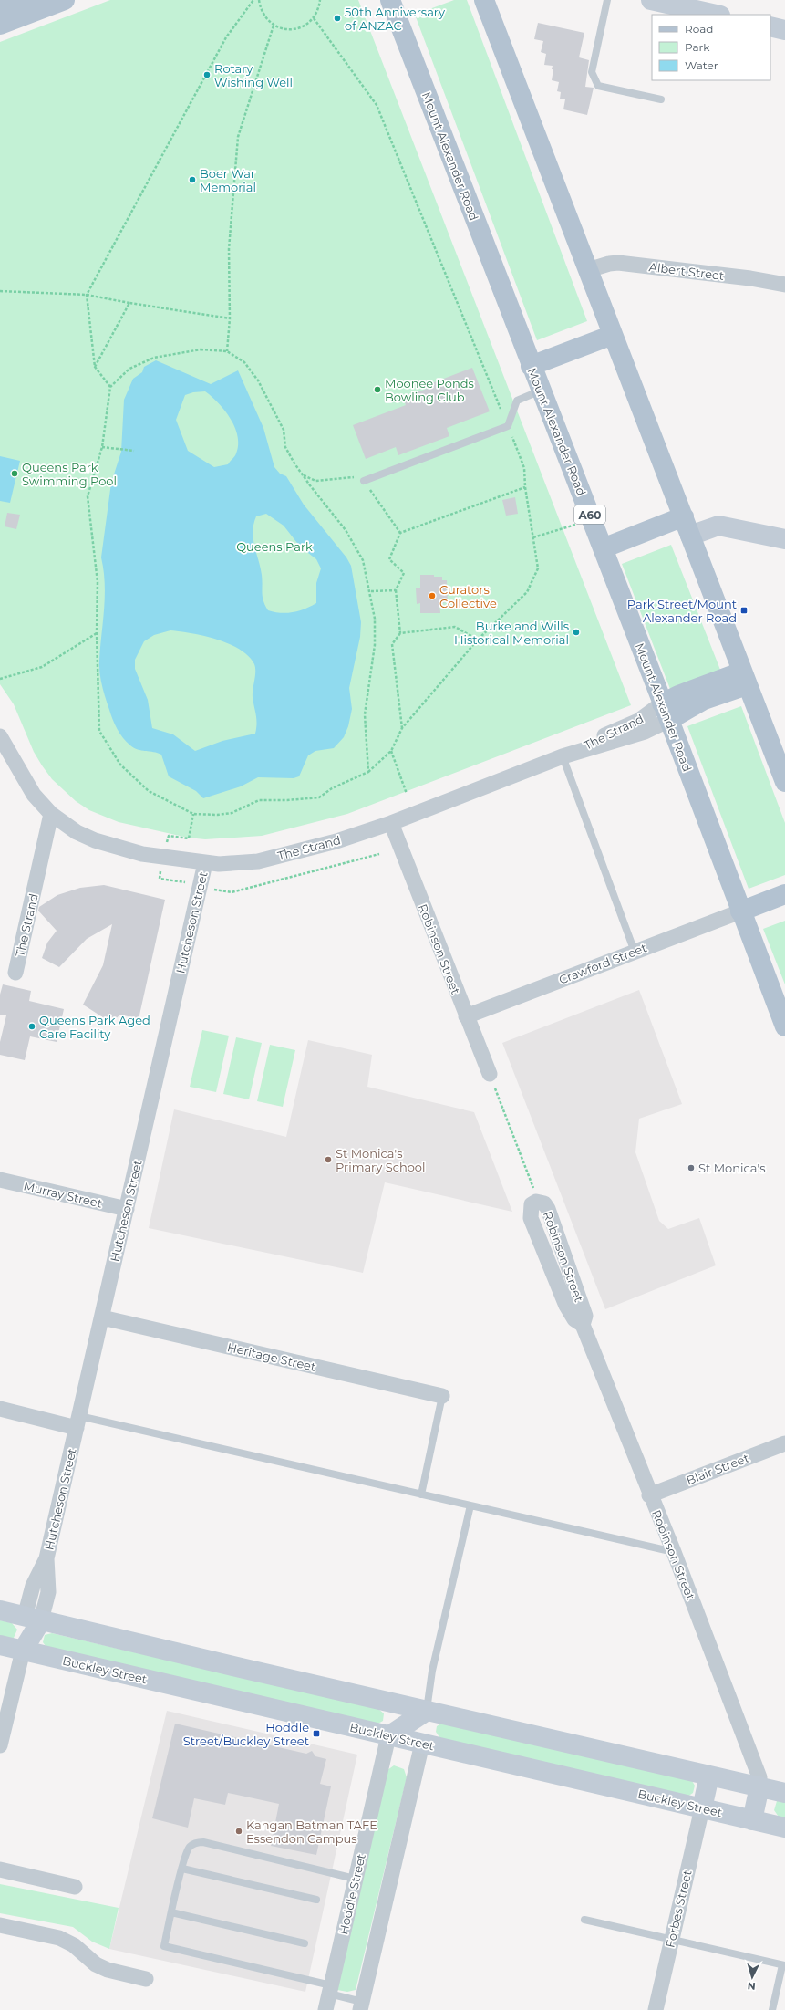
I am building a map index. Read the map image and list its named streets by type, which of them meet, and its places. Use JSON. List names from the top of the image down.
{
  "streets": {
    "main road": ["Mount Alexander Road", "A60", "Buckley Street"],
    "street": [
      "Albert Street",
      "The Strand",
      "Hutcheson Street",
      "Robinson Street",
      "Crawford Street",
      "Murray Street",
      "Heritage Street",
      "Blair Street",
      "Hoddle Street",
      "Forbes Street"
    ]
  },
  "crossings": [
    ["Mount Alexander Road", "The Strand"],
    ["Mount Alexander Road", "Crawford Street"],
    ["The Strand", "Hutcheson Street"],
    ["The Strand", "Robinson Street"],
    ["Hutcheson Street", "Murray Street"],
    ["Hutcheson Street", "Heritage Street"],
    ["Robinson Street", "Crawford Street"],
    ["Robinson Street", "Blair Street"],
    ["Buckley Street", "Hoddle Street"],
    ["Buckley Street", "Forbes Street"]
  ],
  "parks": ["Queens Park"],
  "places": {
    "other": [
      "50th Anniversary of ANZAC",
      "Rotary Wishing Well",
      "Boer War Memorial",
      "Moonee Ponds Bowling Club",
      "Queens Park Swimming Pool",
      "Curators Collective",
      "Burke and Wills Historical Memorial",
      "Queens Park Aged Care Facility",
      "St Monica's Primary School",
      "St Monica's",
      "Kangan Batman TAFE Essendon Campus"
    ],
    "transit": ["Park Street/Mount Alexander Road", "Hoddle Street/Buckley Street"]
  },
  "legend": ["Road", "Park", "Water"],
  "north": "bottom"
}
